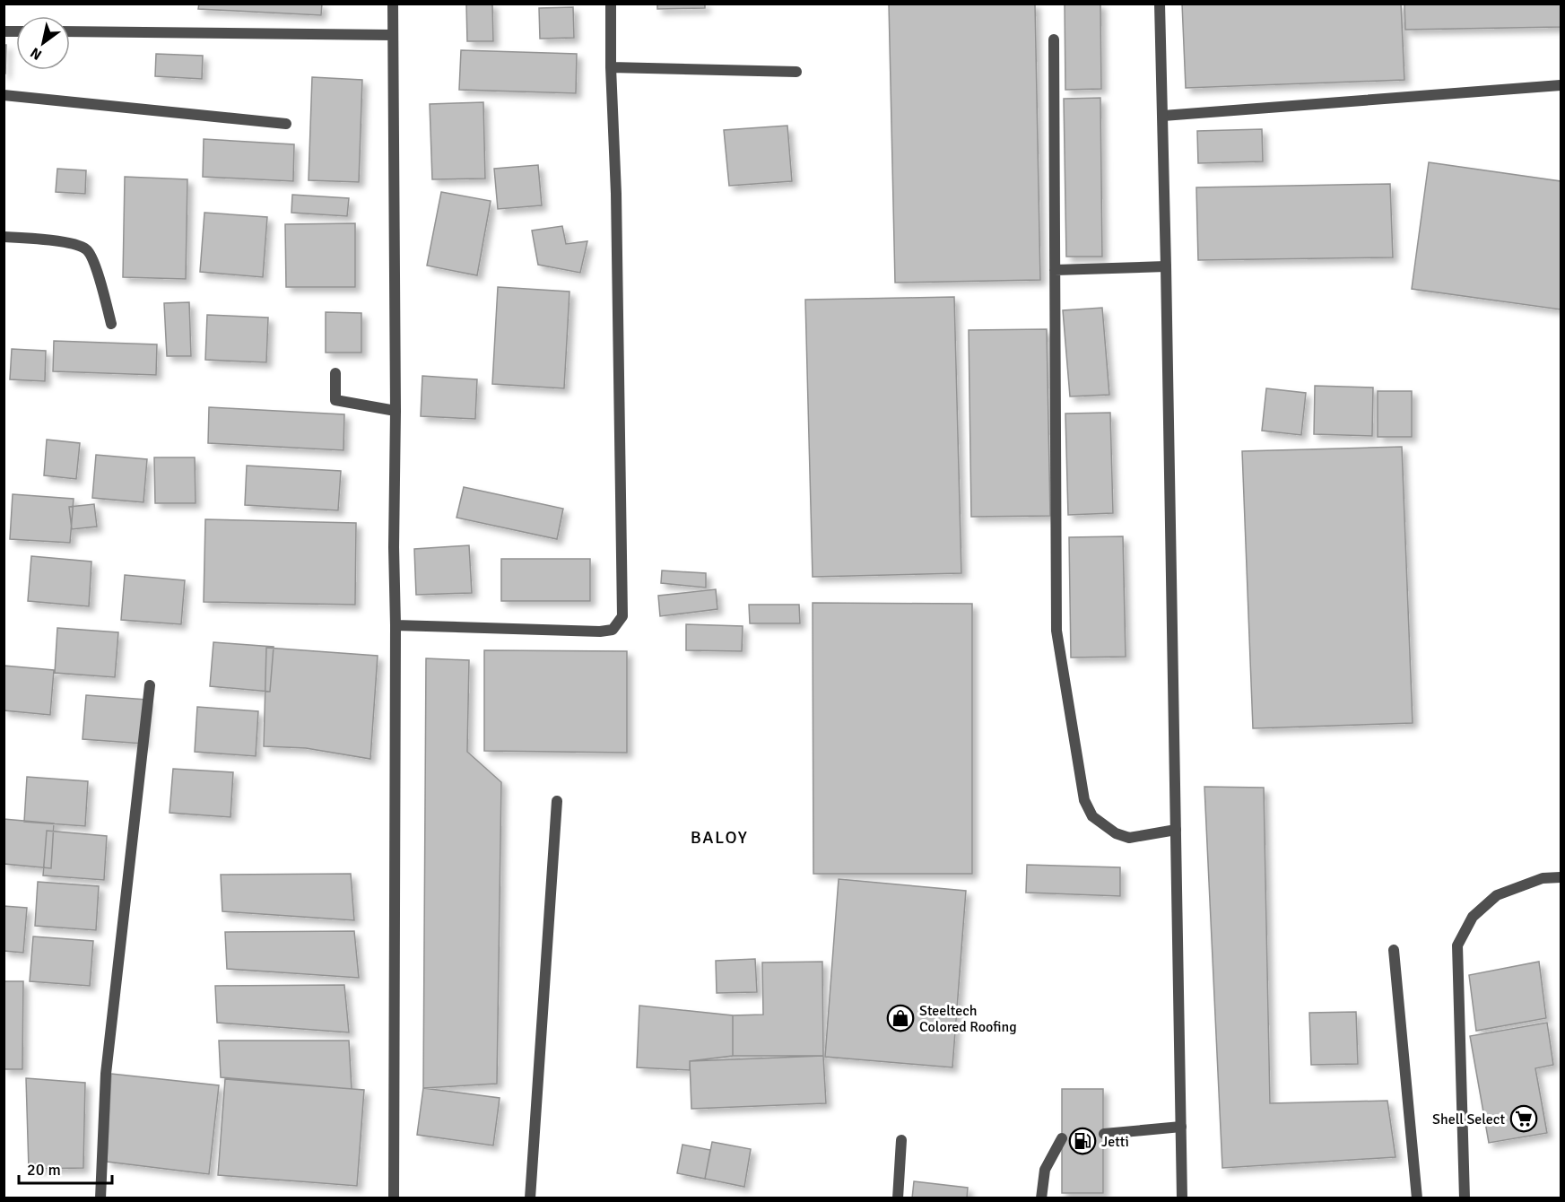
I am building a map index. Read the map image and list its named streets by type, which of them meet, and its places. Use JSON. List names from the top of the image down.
{
  "districts": ["BALOY"],
  "places": {
    "shop": ["Steeltech Colored Roofing"],
    "supermarket": ["Shell Select"],
    "fuel station": ["Jetti"]
  },
  "scale_bar": "20 m",
  "north": "bottom left"
}
